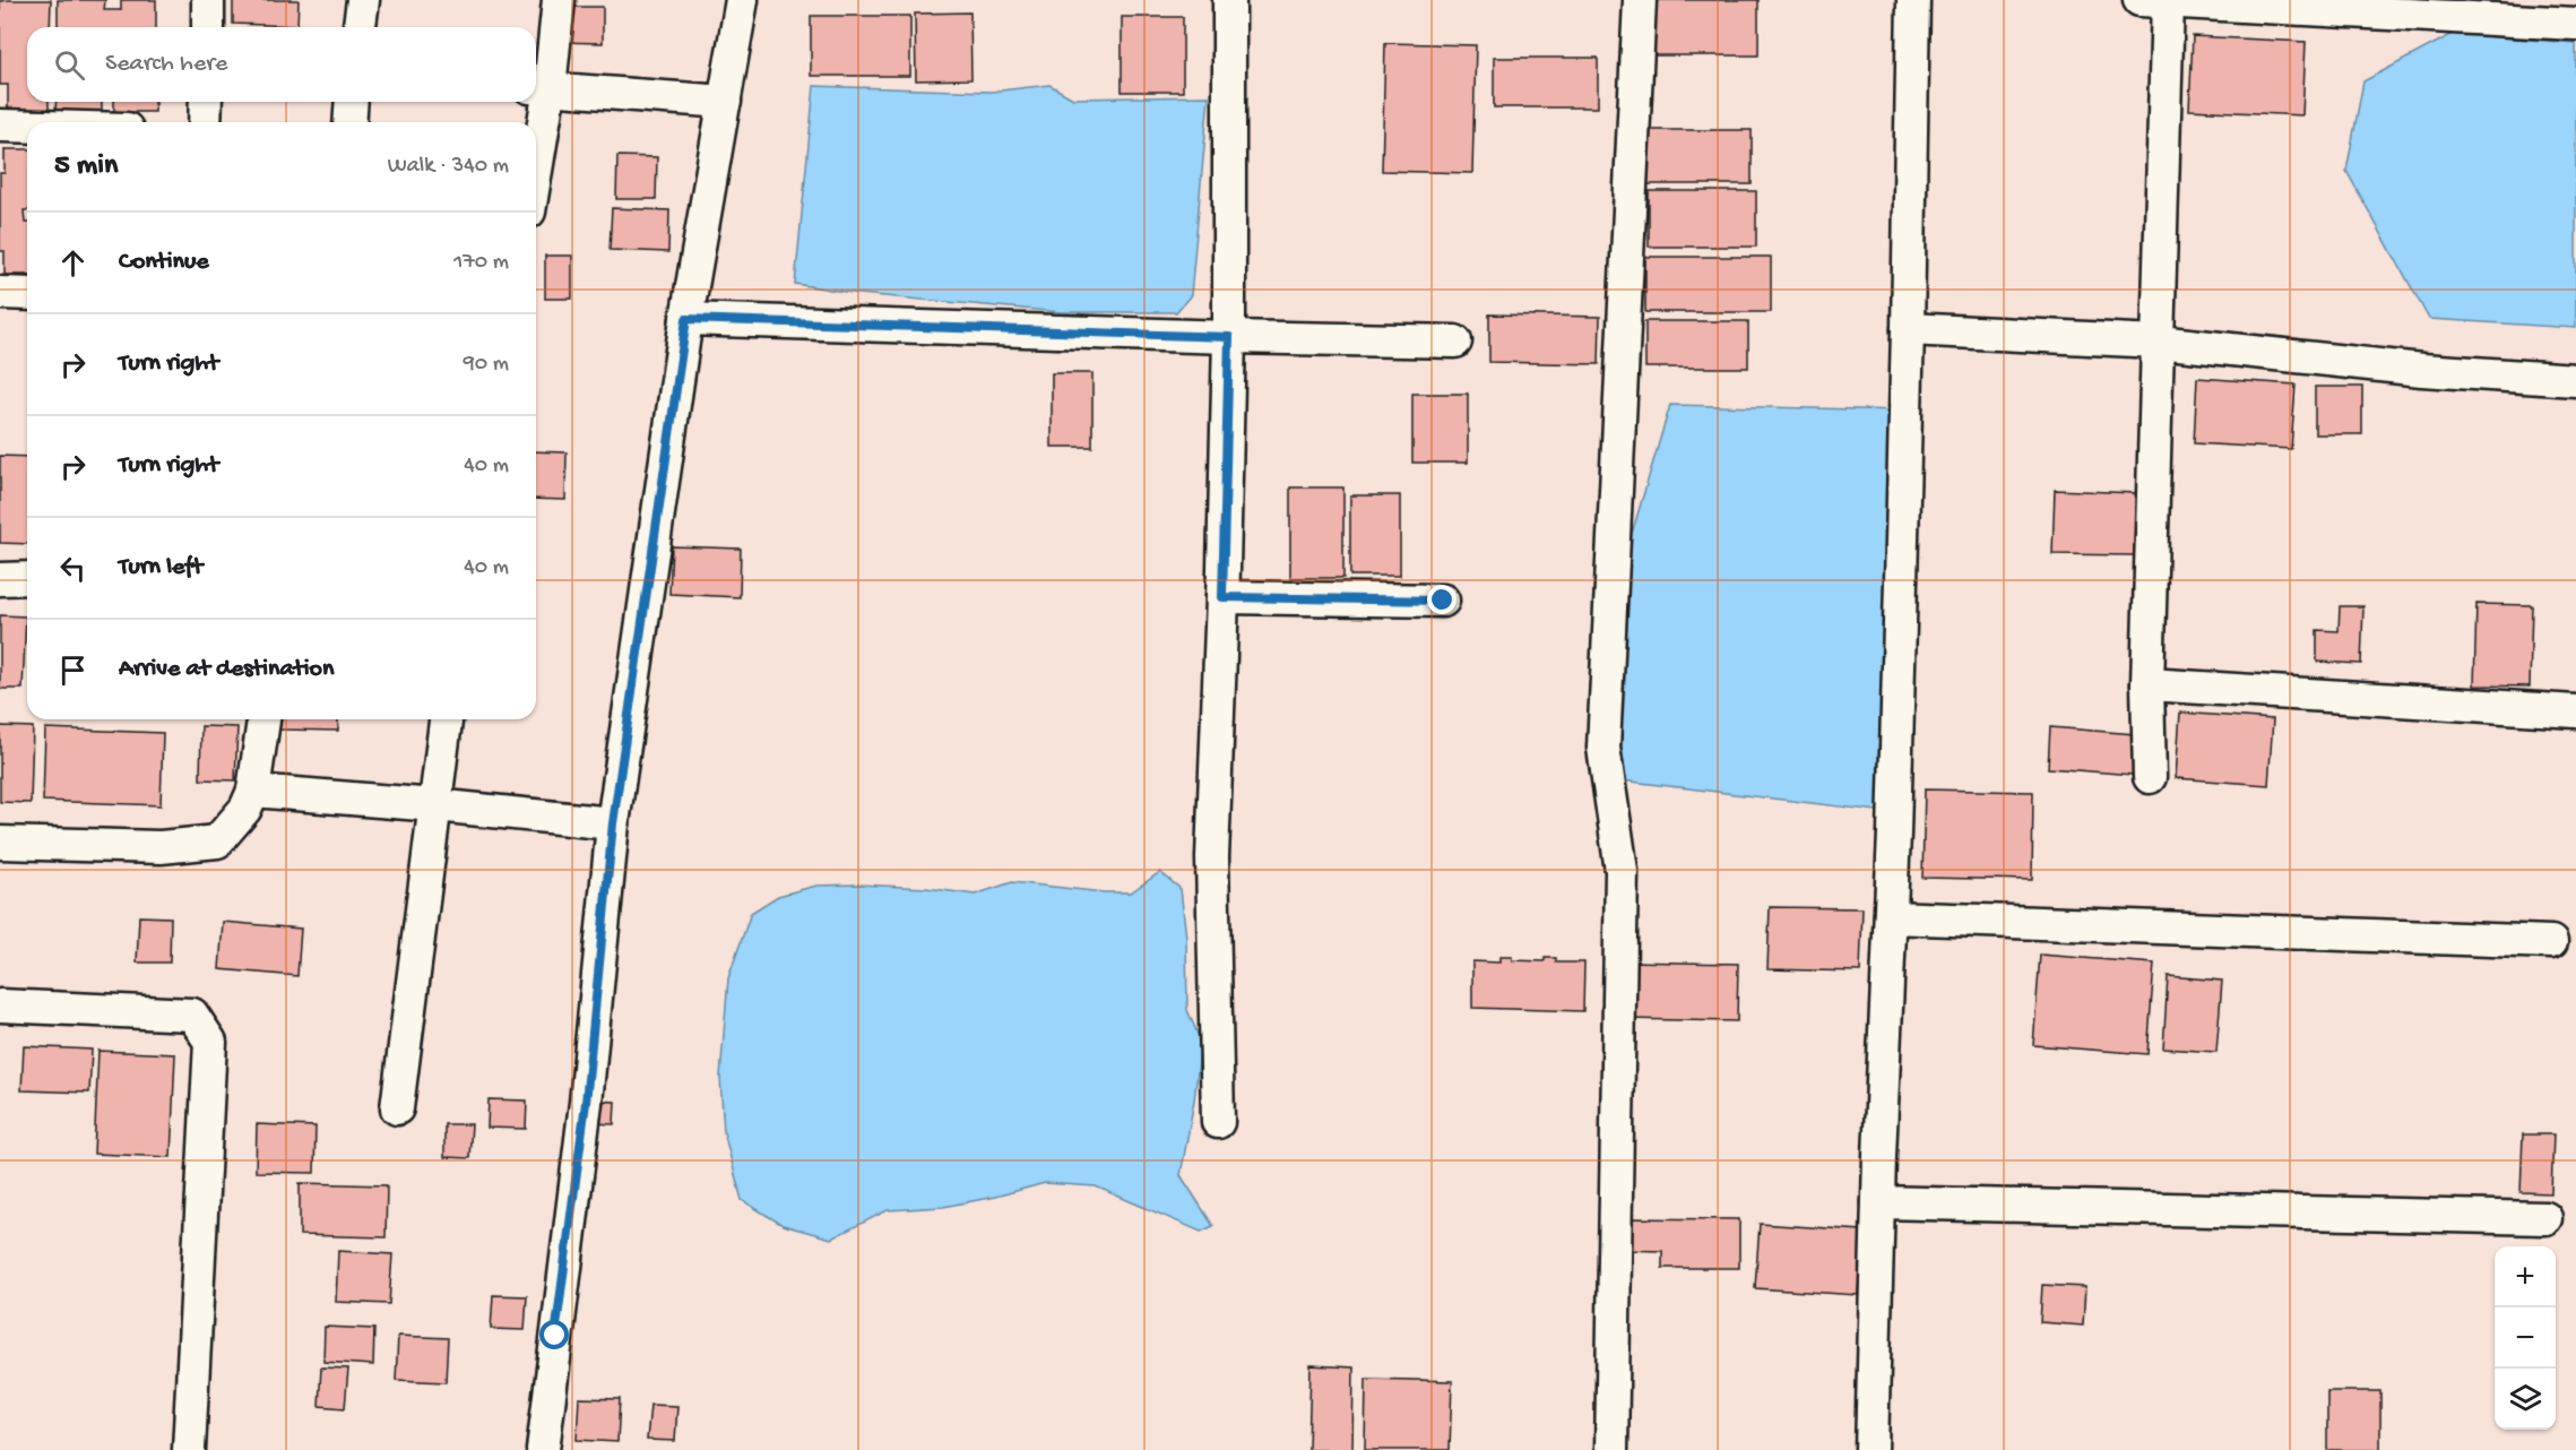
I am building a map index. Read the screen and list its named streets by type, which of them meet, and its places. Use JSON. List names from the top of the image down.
{
  "page": {
    "search": "Search here",
    "heading": ["5 min", "Walk · 340 m"],
    "list": [
      ["Continue", "170 m"],
      ["Turn right", "90 m"],
      ["Turn right", "40 m"],
      ["Turn left", "40 m"],
      "Arrive at destination"
    ],
    "map_buttons": ["+", "−"]
  }
}
